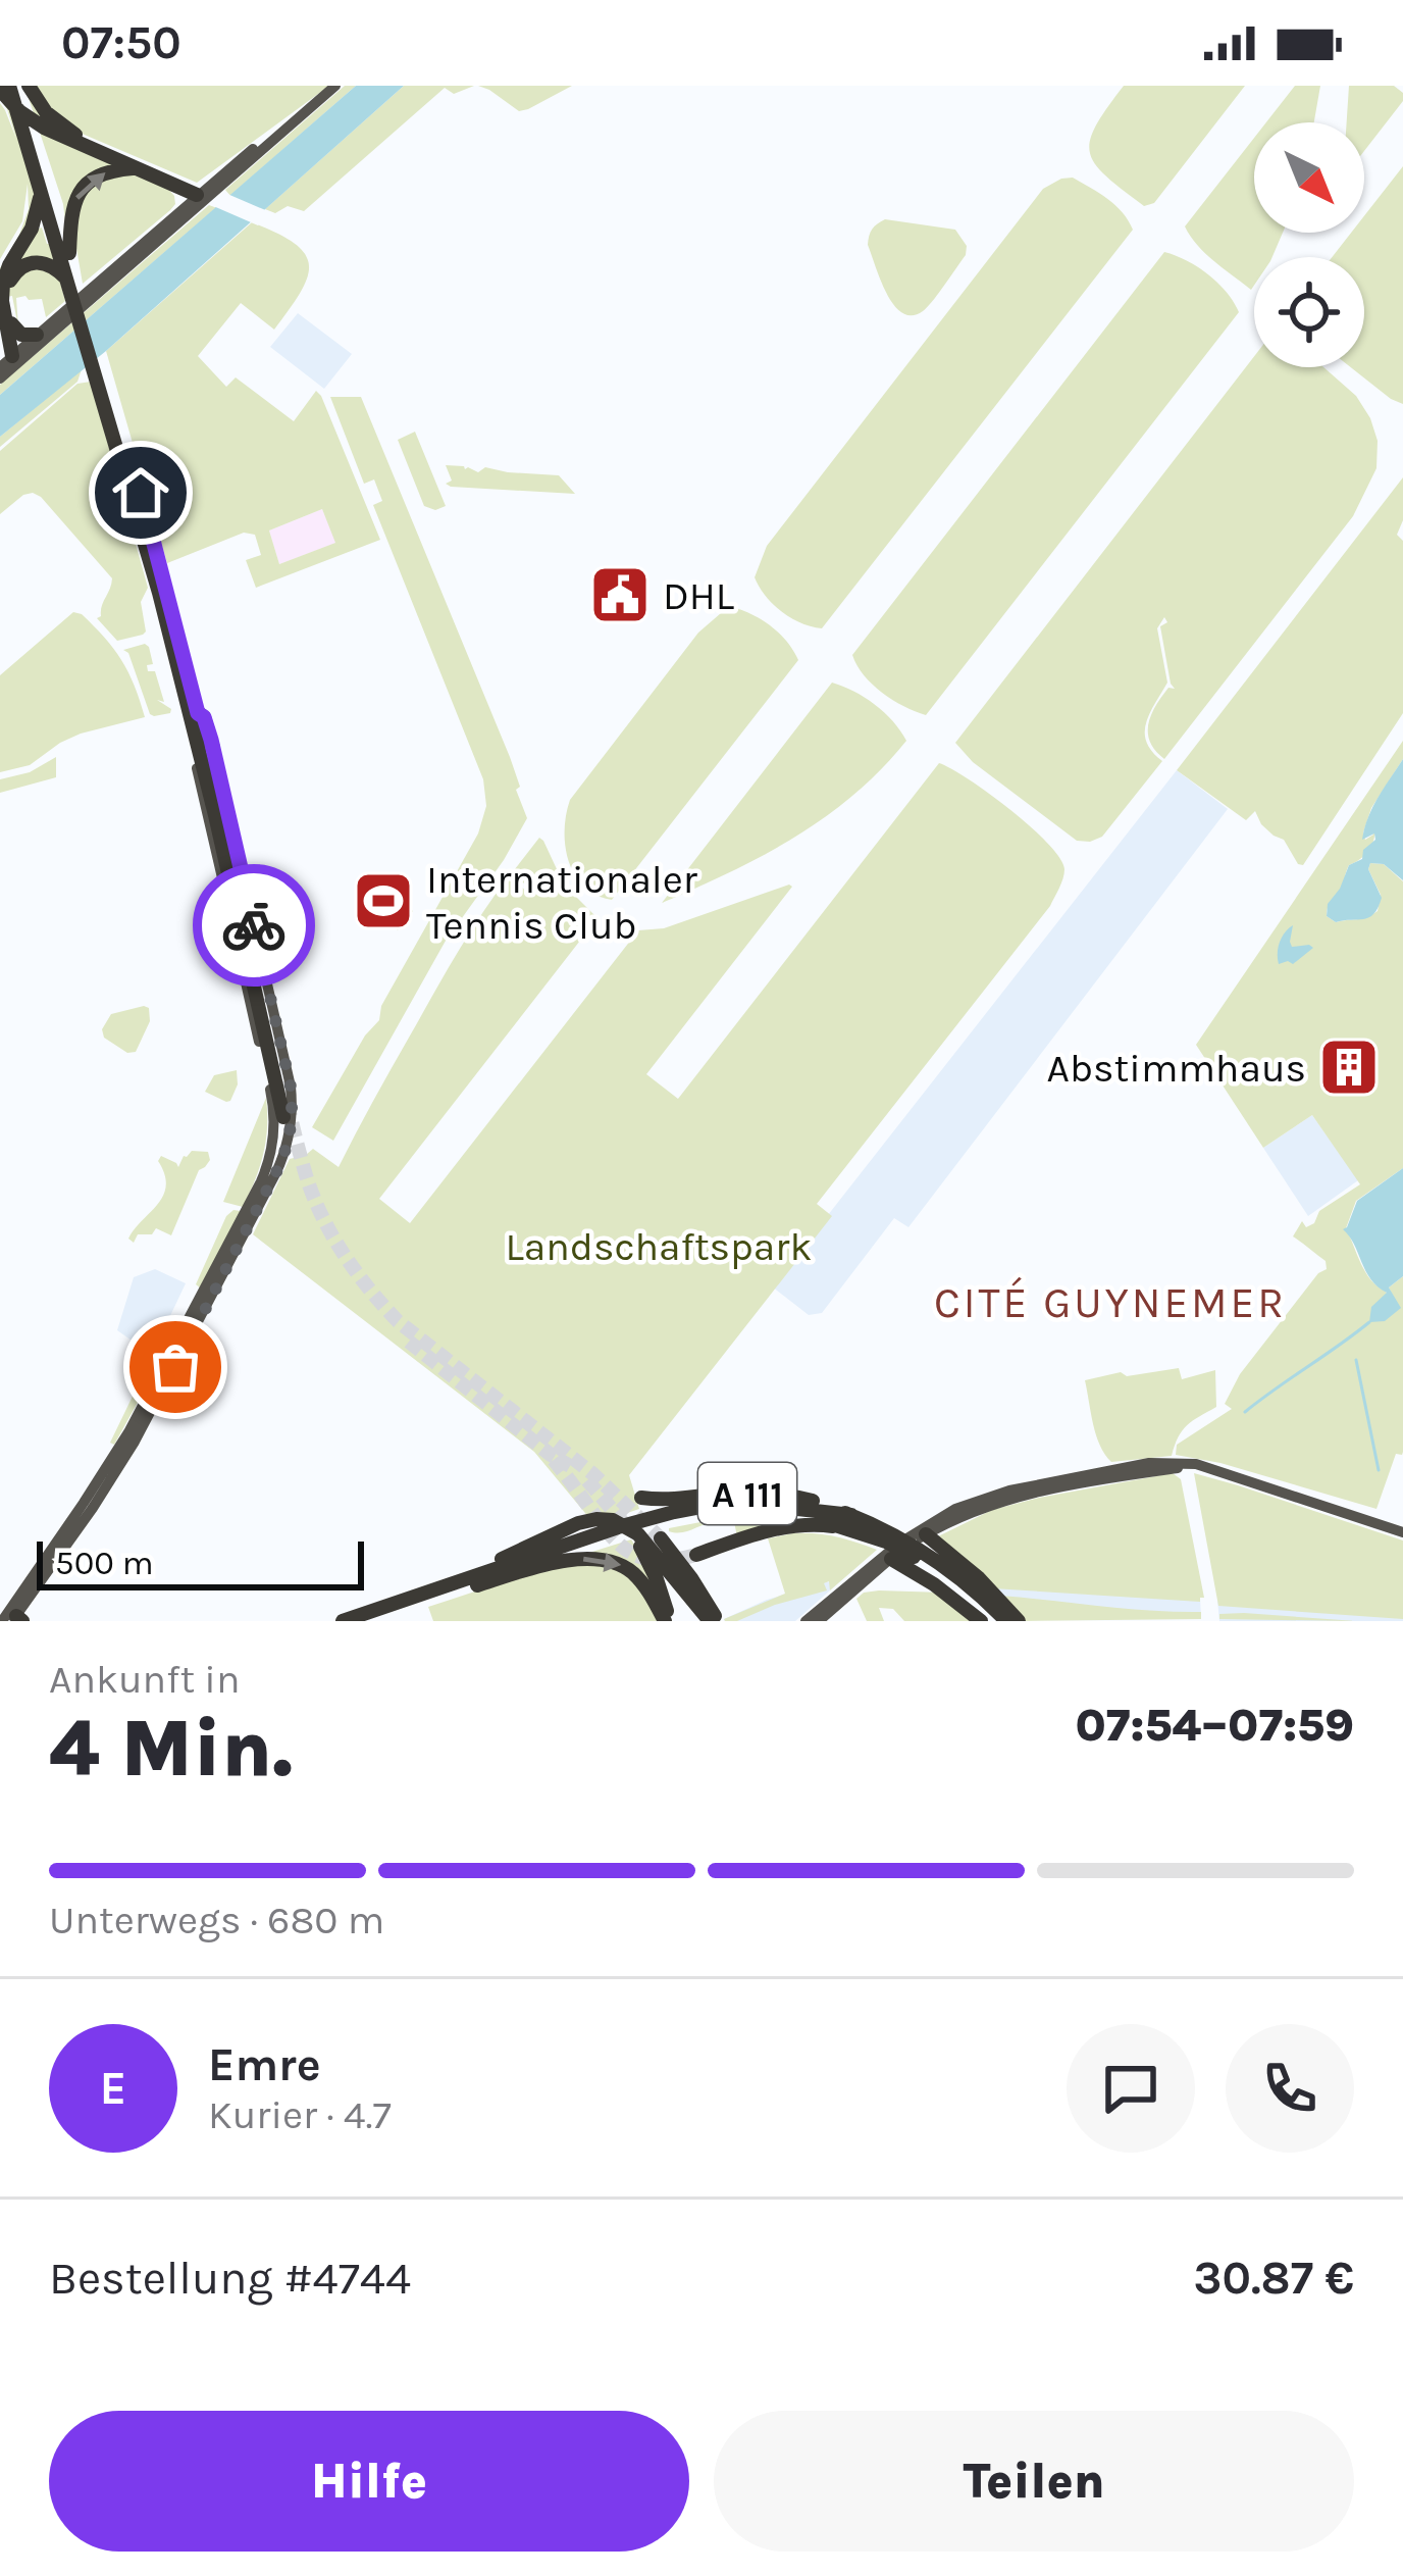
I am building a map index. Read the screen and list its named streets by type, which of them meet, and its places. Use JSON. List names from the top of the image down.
{
  "streets": {
    "highway": ["A 111"]
  },
  "districts": ["CITÉ GUYNEMER"],
  "parks": ["Landschaftspark"],
  "places": {
    "public building": ["DHL"],
    "sports": ["Internationaler Tennis Club"],
    "building": ["Abstimmhaus"]
  },
  "scale_bar": "500 m",
  "north": "bottom right",
  "page": {
    "status": "07:50",
    "scale": "500 m",
    "heading": ["4 Min.", "Ankunft in", "07:54–07:59"],
    "panel": [
      "Emre",
      "Kurier · 4.7",
      "Bestellung #4744",
      "30.87 €"
    ],
    "bar": "Unterwegs · 680 m",
    "round": "E",
    "buttons": ["Hilfe", "Teilen"]
  }
}
